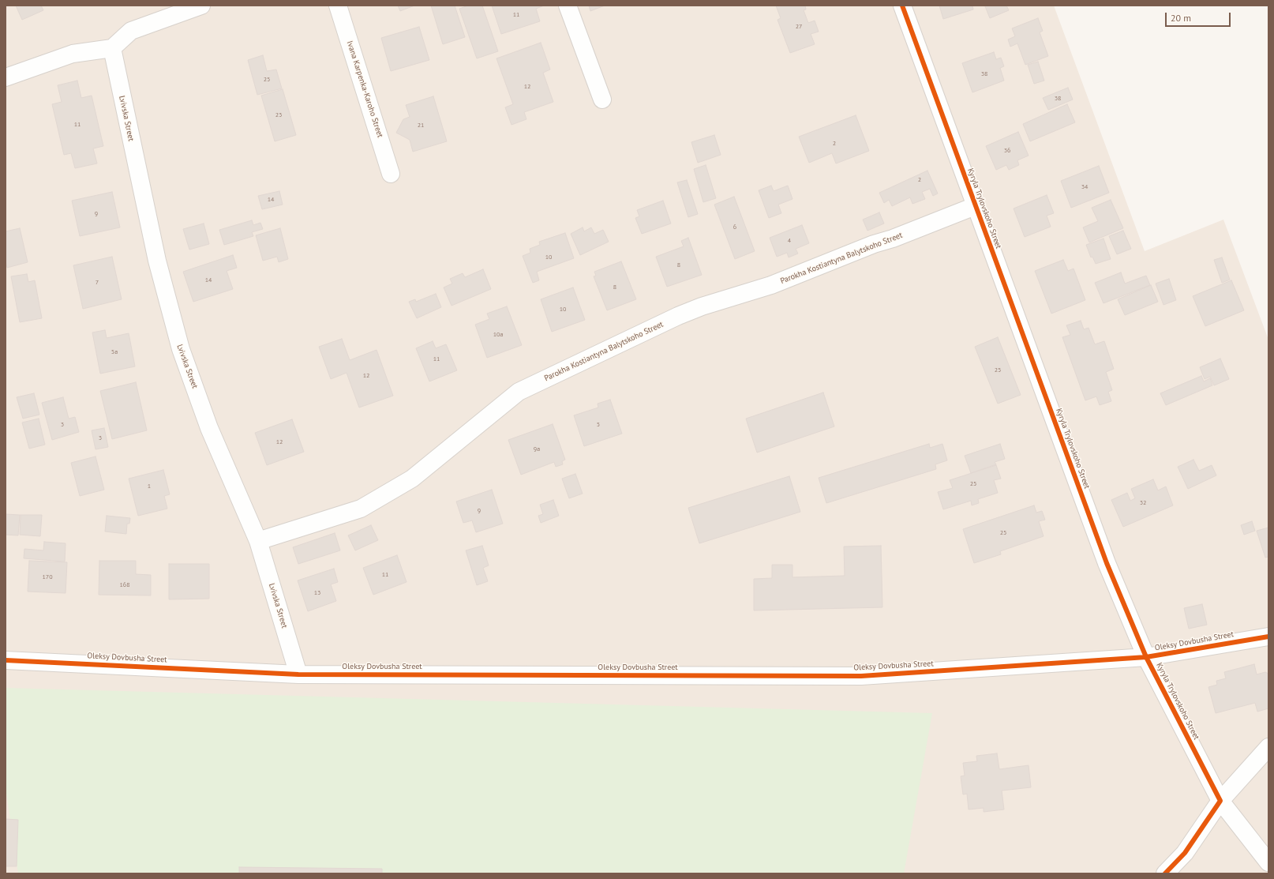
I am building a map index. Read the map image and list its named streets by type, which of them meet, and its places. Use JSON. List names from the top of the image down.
{
  "streets": {
    "street": [
      "Ivana Karpenka-Karoho Street",
      "Lvivska Street",
      "Kyryla Trylovskoho Street",
      "Parokha Kostiantyna Balytskoho Street",
      "Oleksy Dovbusha Street"
    ]
  },
  "crossings": [
    ["Lvivska Street", "Parokha Kostiantyna Balytskoho Street"],
    ["Lvivska Street", "Oleksy Dovbusha Street"],
    ["Kyryla Trylovskoho Street", "Parokha Kostiantyna Balytskoho Street"],
    ["Kyryla Trylovskoho Street", "Oleksy Dovbusha Street"]
  ],
  "house_numbers": [
    "11",
    "27",
    "38",
    "25",
    "12",
    "38",
    "23",
    "11",
    "21",
    "2",
    "36",
    "2",
    "34",
    "14",
    "9",
    "6",
    "4",
    "10",
    "8",
    "14",
    "7",
    "8",
    "10",
    "10а",
    "5а",
    "11",
    "25",
    "12",
    "3",
    "5",
    "3",
    "12",
    "9а",
    "25",
    "1",
    "32",
    "9",
    "25",
    "11",
    "170",
    "168",
    "13"
  ],
  "scale_bar": "20 m"
}
